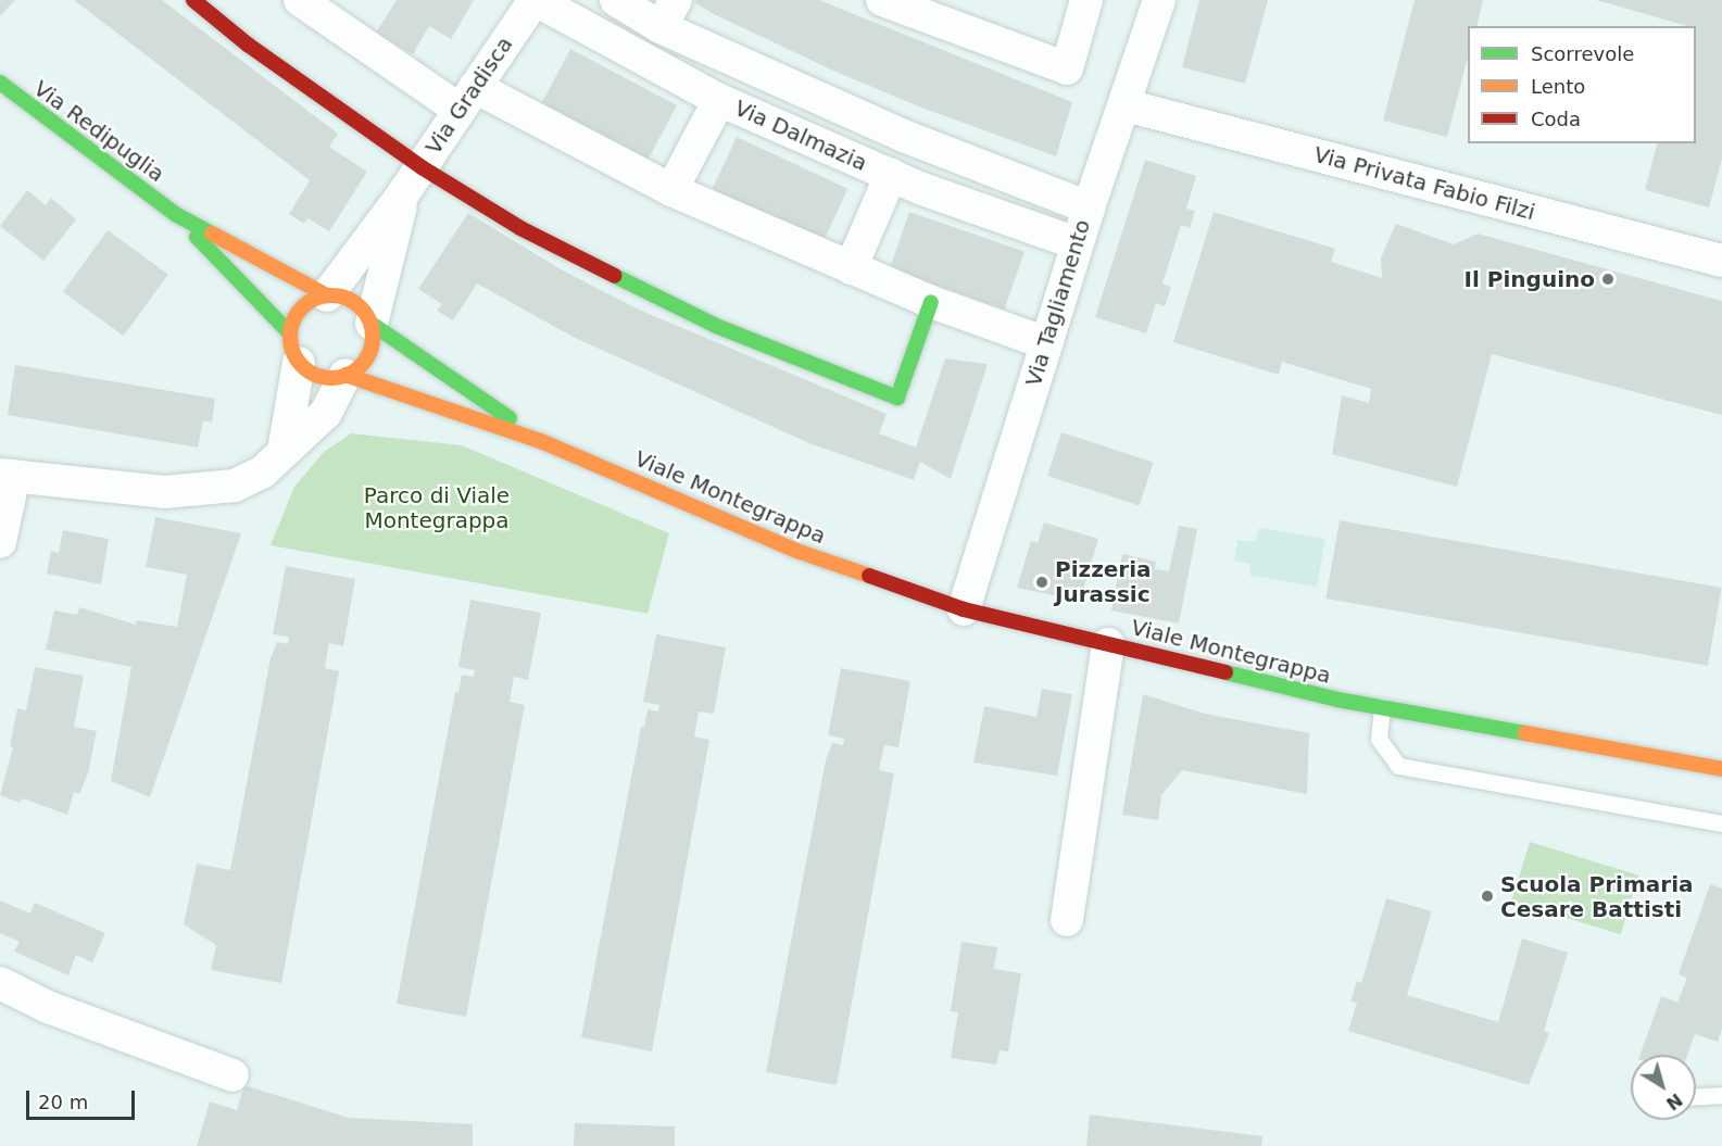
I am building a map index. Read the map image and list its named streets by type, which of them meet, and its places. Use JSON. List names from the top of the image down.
{
  "streets": {
    "main road": ["Via Redipuglia", "Viale Montegrappa"],
    "street": [
      "Via Gradisca",
      "Via Dalmazia",
      "Via Privata Fabio Filzi",
      "Via Tagliamento"
    ]
  },
  "crossings": [
    ["Via Gradisca", "Via Redipuglia"],
    ["Via Gradisca", "Via Dalmazia"],
    ["Via Gradisca", "Viale Montegrappa"],
    ["Via Redipuglia", "Viale Montegrappa"],
    ["Via Dalmazia", "Via Tagliamento"],
    ["Via Privata Fabio Filzi", "Via Tagliamento"],
    ["Via Tagliamento", "Viale Montegrappa"]
  ],
  "parks": ["Parco di Viale Montegrappa"],
  "places": ["Il Pinguino", "Pizzeria Jurassic", "Scuola Primaria Cesare Battisti"],
  "legend": ["Scorrevole", "Lento", "Coda"],
  "scale_bar": "20 m",
  "north": "bottom right"
}
